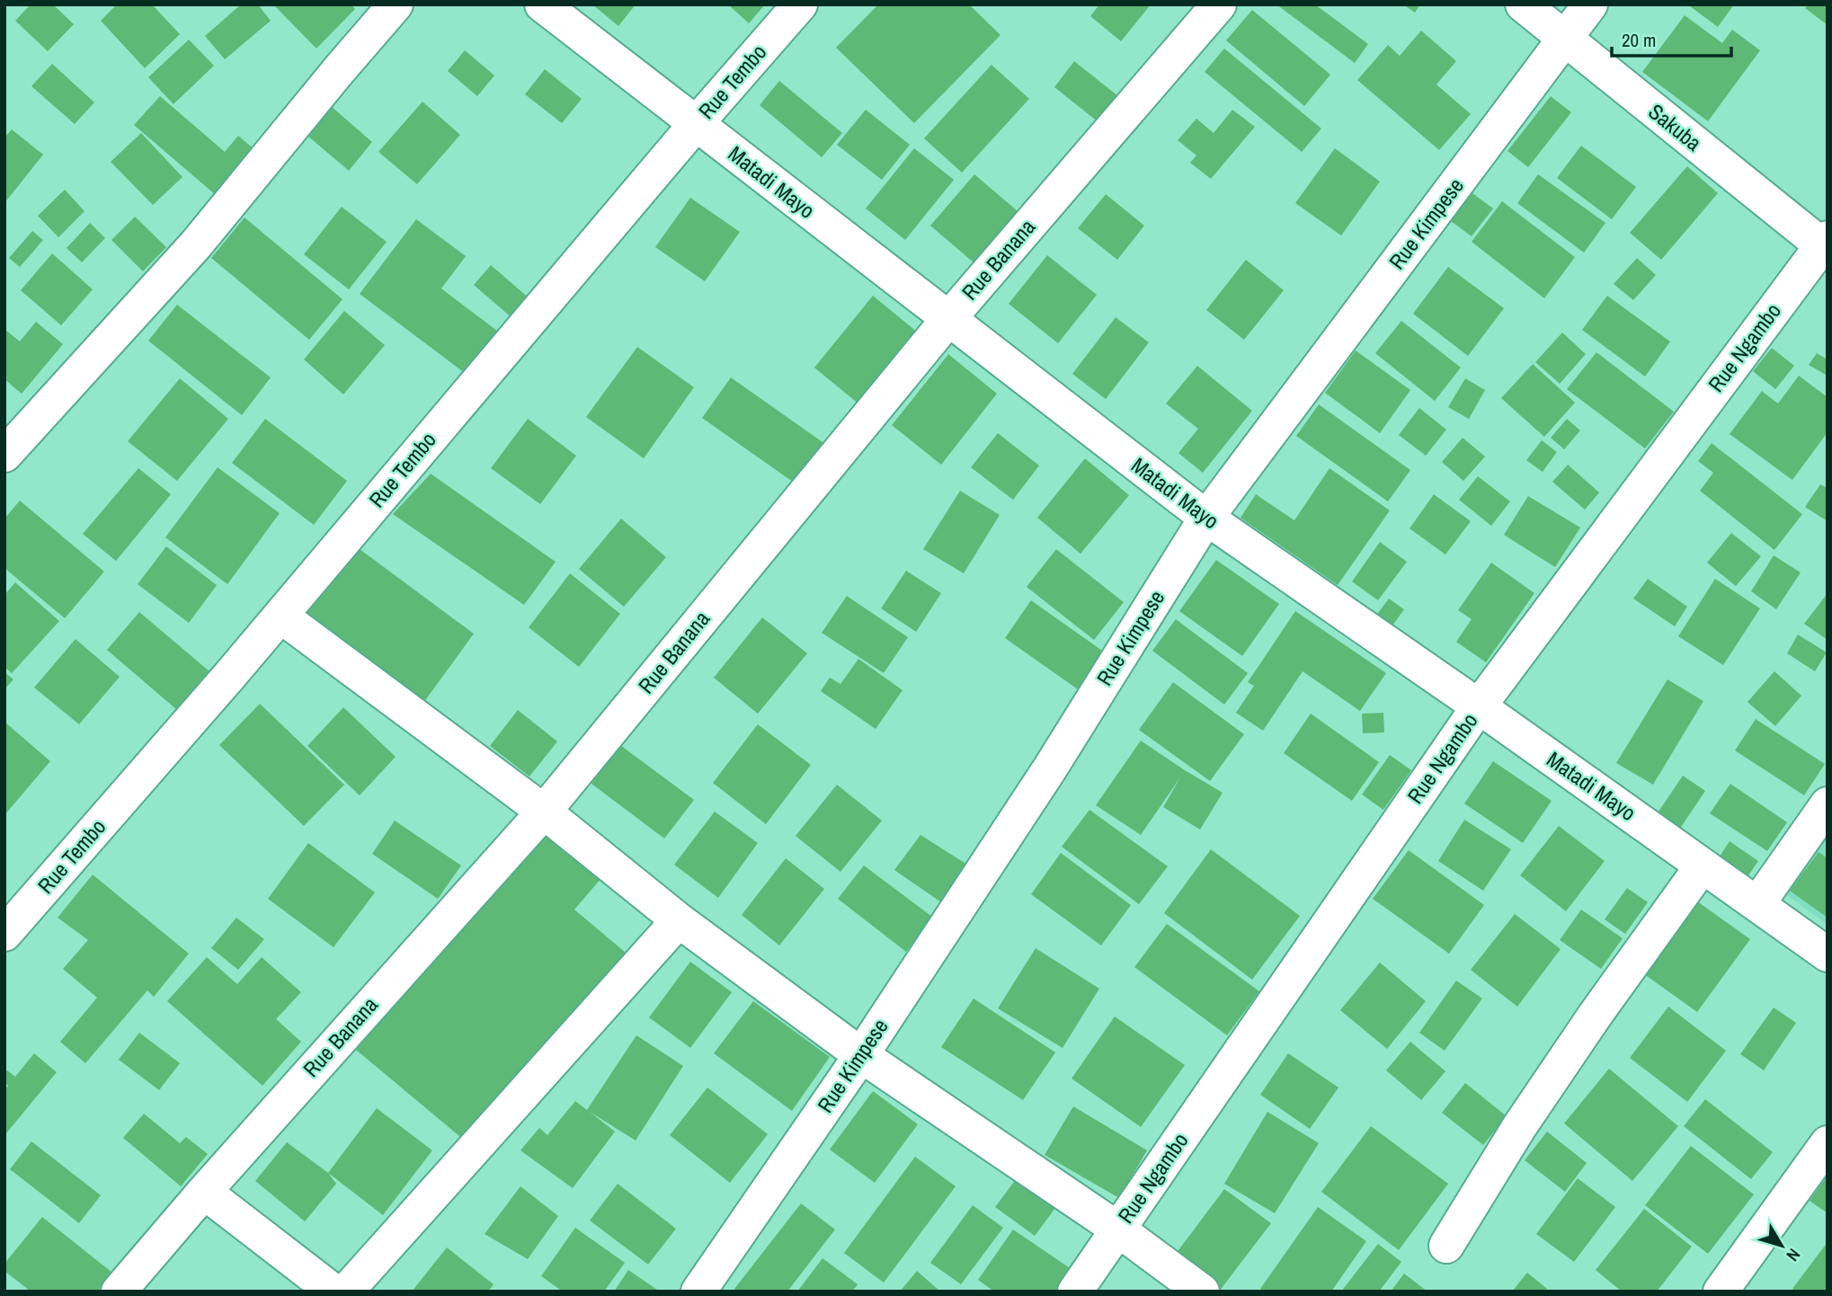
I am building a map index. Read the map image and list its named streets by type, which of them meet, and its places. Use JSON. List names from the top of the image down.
{
  "streets": {
    "street": [
      "Rue Tembo",
      "Sakuba",
      "Matadi Mayo",
      "Rue Kimpese",
      "Rue Banana",
      "Rue Ngambo"
    ]
  },
  "crossings": [
    ["Rue Tembo", "Matadi Mayo"],
    ["Sakuba", "Rue Kimpese"],
    ["Sakuba", "Rue Ngambo"],
    ["Matadi Mayo", "Rue Kimpese"],
    ["Matadi Mayo", "Rue Banana"],
    ["Matadi Mayo", "Rue Ngambo"]
  ],
  "scale_bar": "20 m",
  "north": "bottom right"
}
